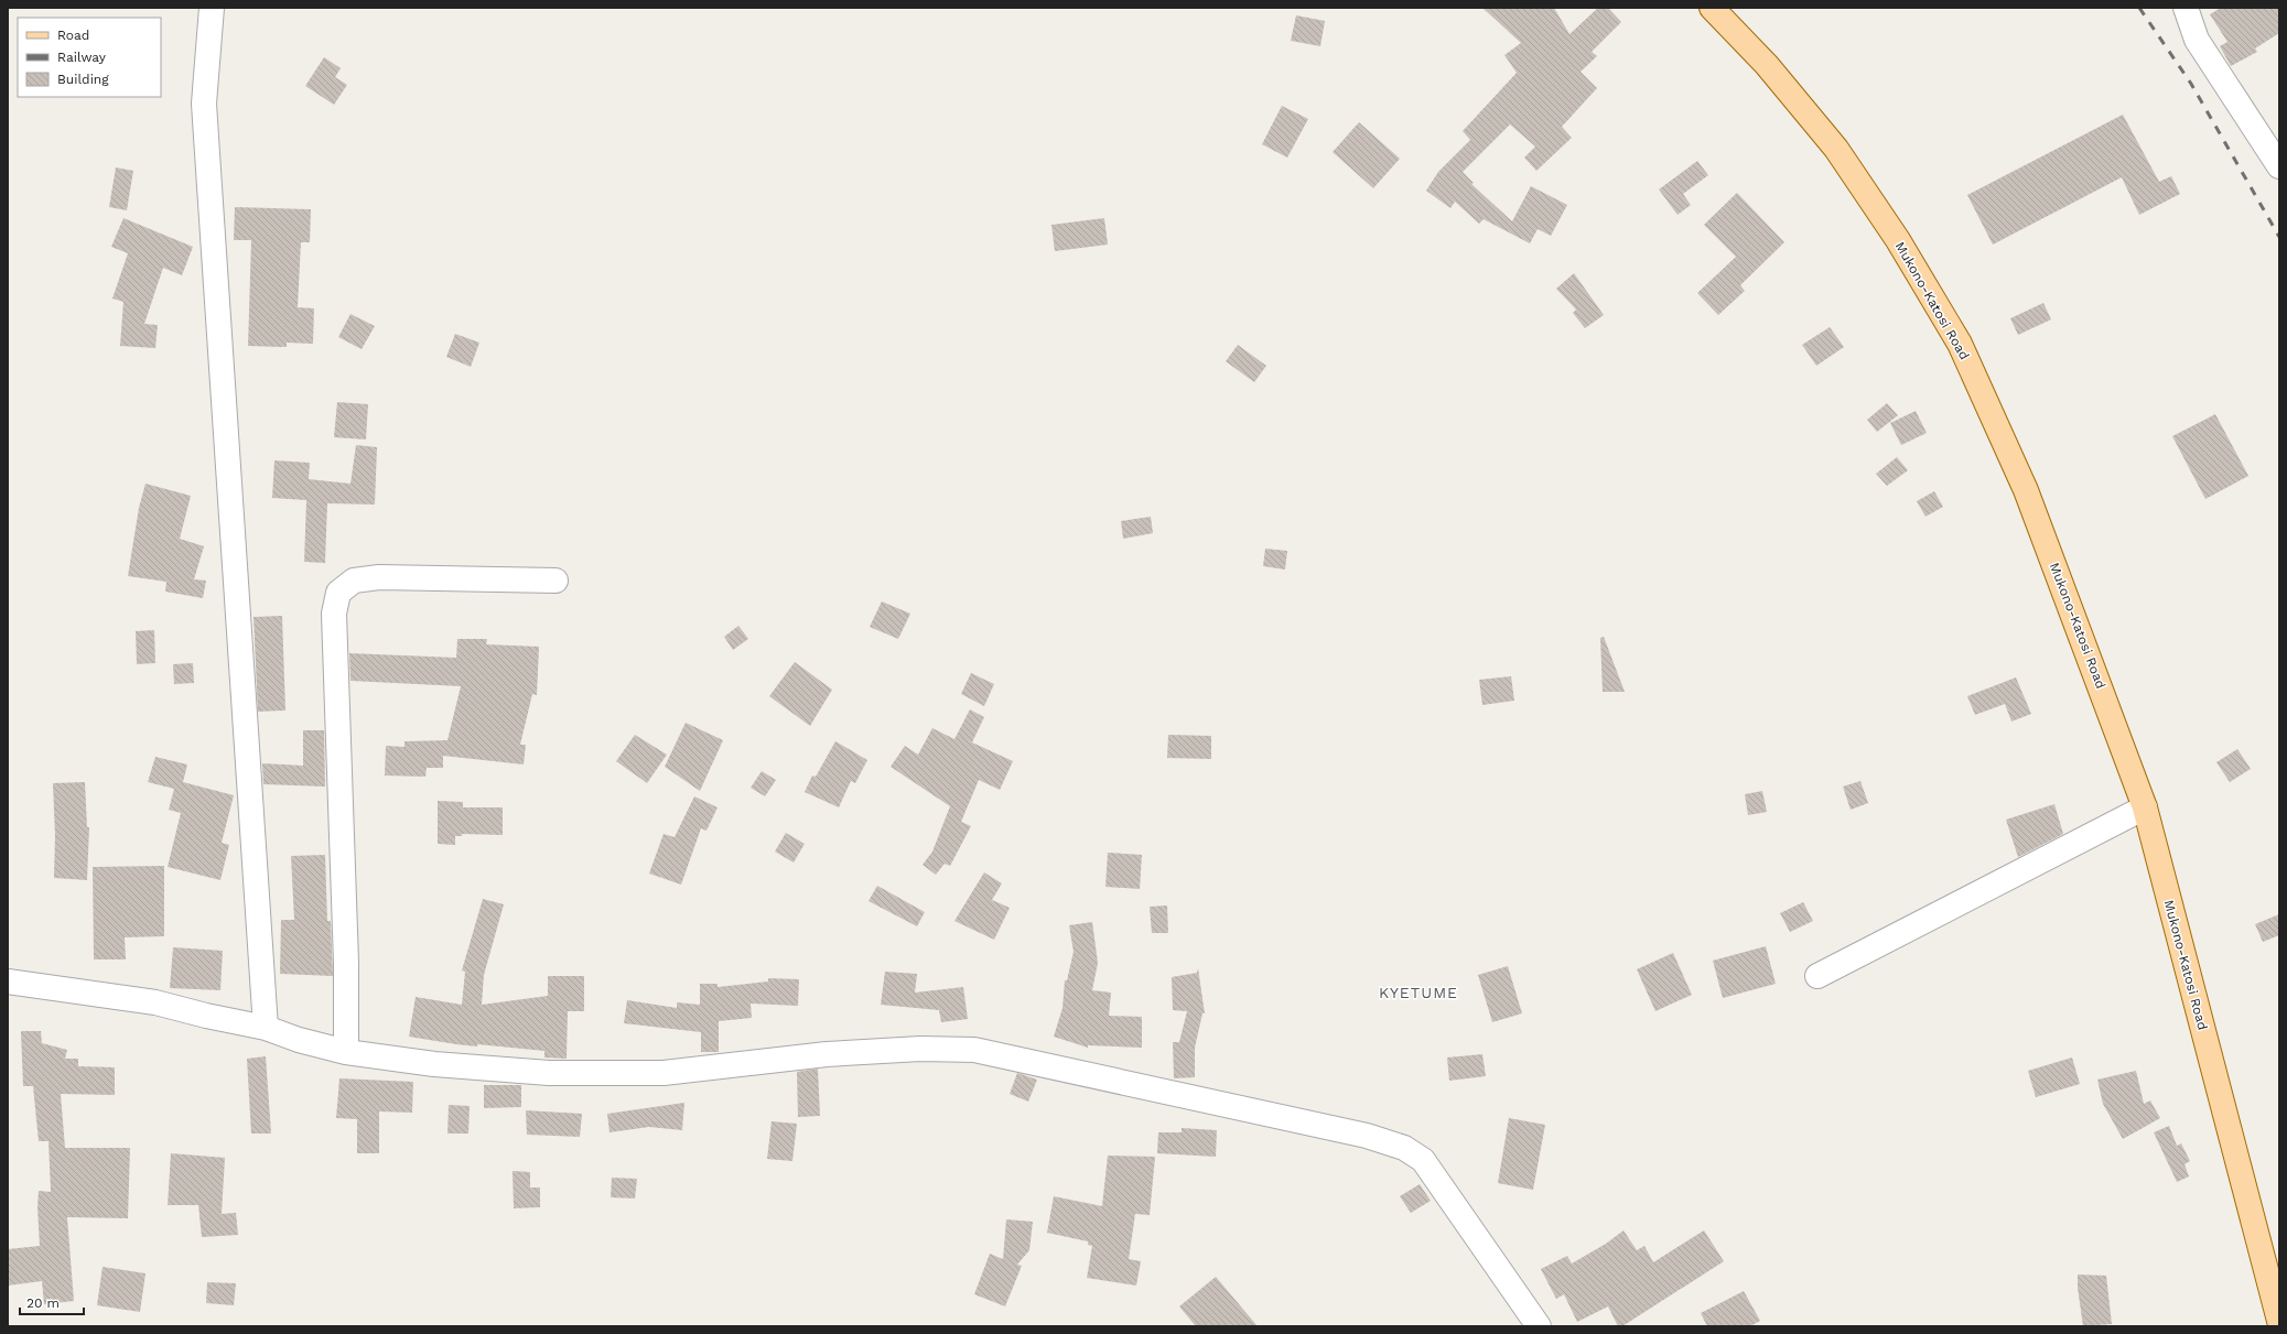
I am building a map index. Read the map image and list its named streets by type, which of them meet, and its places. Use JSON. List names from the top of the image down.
{
  "streets": {
    "main road": ["Mukono-Katosi Road"]
  },
  "districts": ["KYETUME"],
  "legend": ["Road", "Railway", "Building"],
  "scale_bar": "20 m"
}
